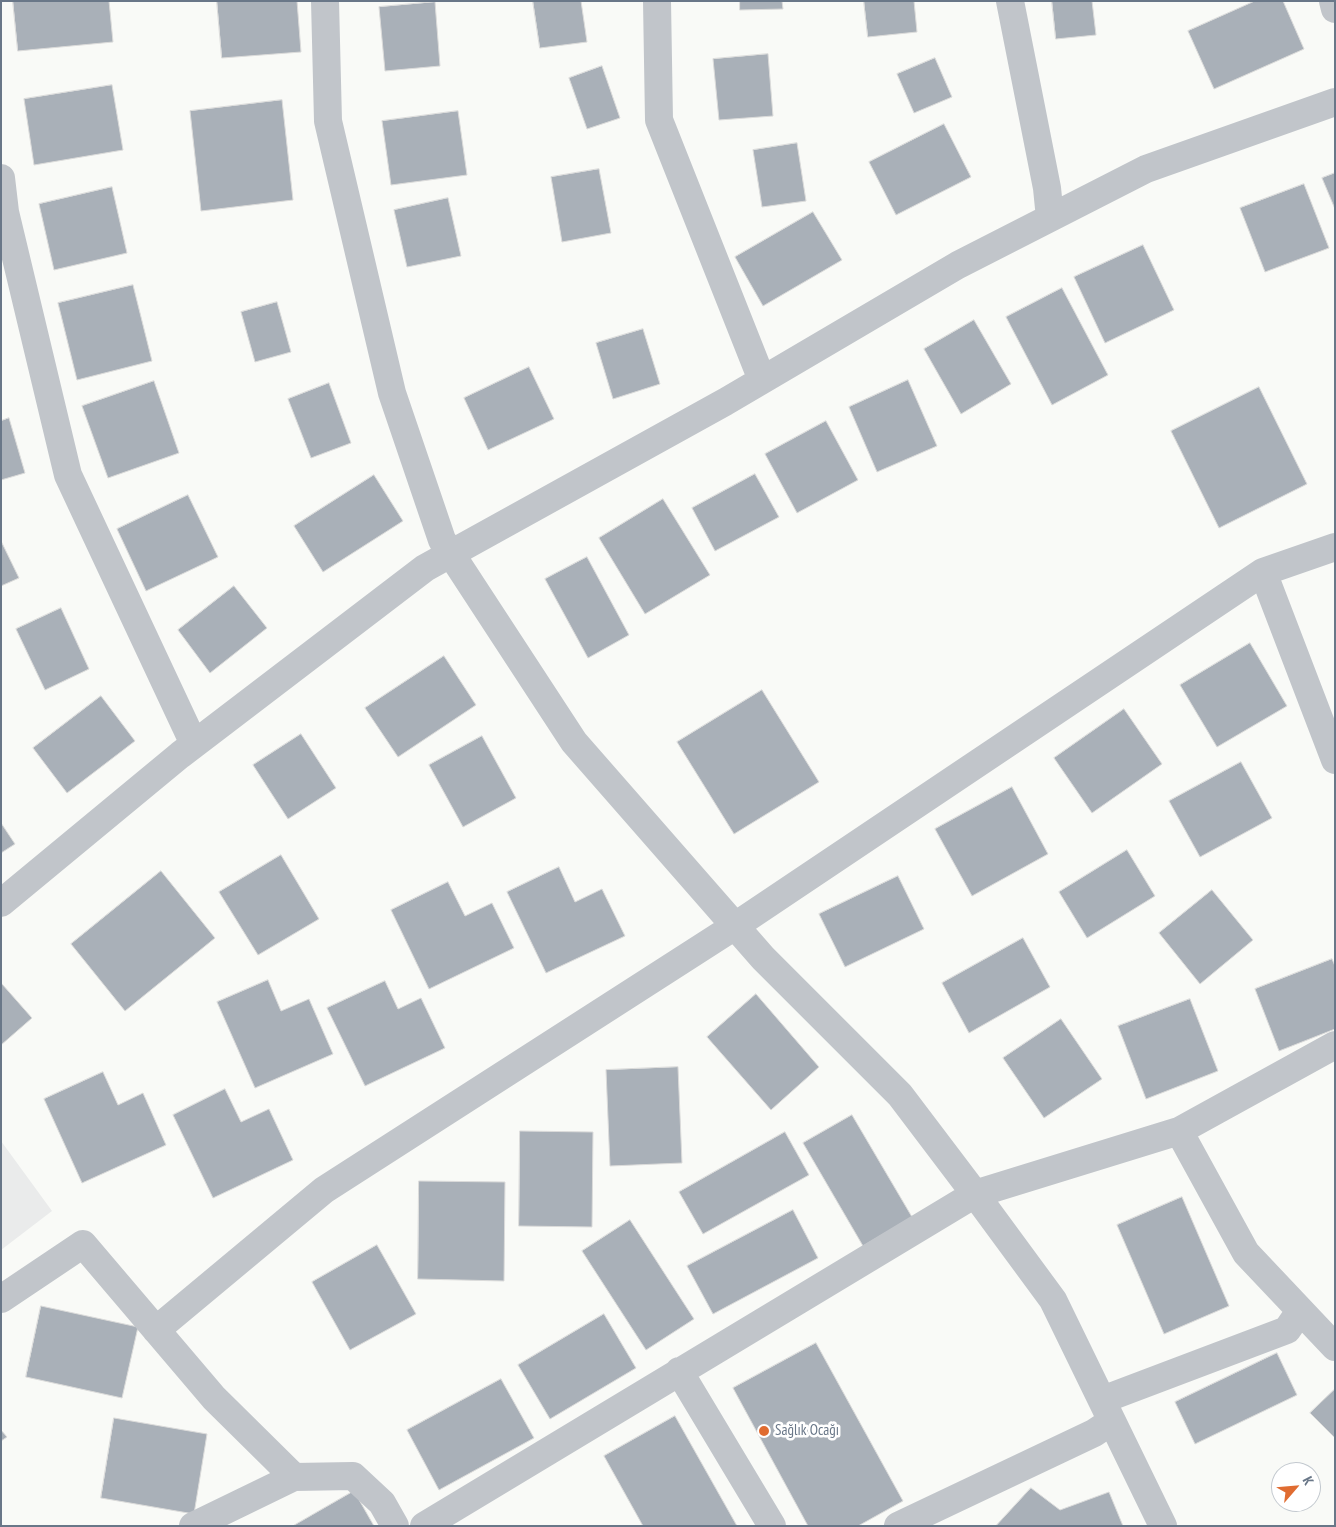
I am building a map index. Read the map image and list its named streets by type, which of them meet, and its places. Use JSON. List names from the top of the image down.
{
  "places": ["Sağlık Ocağı"],
  "north": "top right"
}
